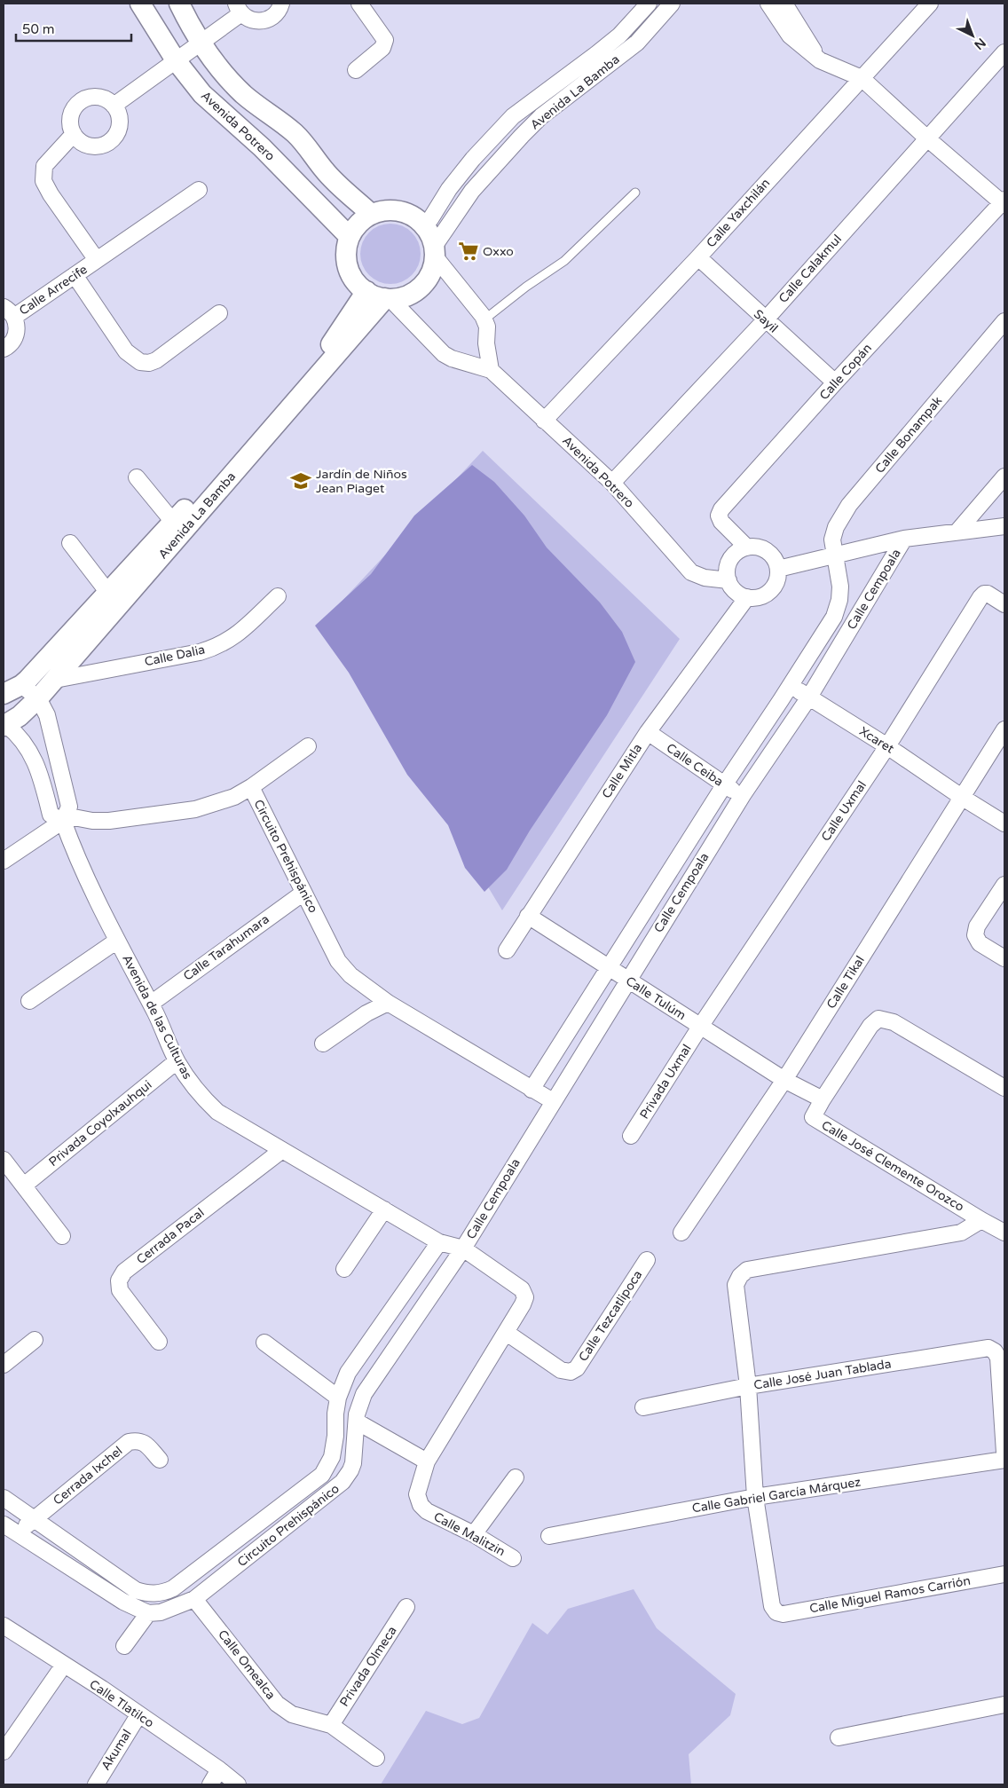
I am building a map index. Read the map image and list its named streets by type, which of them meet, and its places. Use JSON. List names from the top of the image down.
{
  "streets": {
    "street": [
      "Avenida La Bamba",
      "Avenida Potrero",
      "Calle Yaxchilán",
      "Calle Calakmul",
      "Calle Arrecife",
      "Sayil",
      "Calle Copán",
      "Calle Bonampak",
      "Calle Cempoala",
      "Calle Dalia",
      "Xcaret",
      "Calle Ceiba",
      "Calle Mitla",
      "Calle Uxmal",
      "Circuito Prehispánico",
      "Calle Tarahumara",
      "Calle Tikal",
      "Calle Tulúm",
      "Avenida de las Culturas",
      "Privada Uxmal",
      "Privada Coyolxauhqui",
      "Calle José Clemente Orozco",
      "Cerrada Pacal",
      "Calle Tezcatlipoca",
      "Calle José Juan Tablada",
      "Cerrada Ixchel",
      "Calle Gabriel García Márquez",
      "Calle Malitzin",
      "Calle Miguel Ramos Carrión",
      "Calle Omealca",
      "Privada Olmeca",
      "Calle Tlatilco",
      "Akumal"
    ]
  },
  "crossings": [
    ["Avenida La Bamba", "Avenida Potrero"],
    ["Avenida La Bamba", "Calle Dalia"],
    ["Avenida La Bamba", "Avenida de las Culturas"],
    ["Avenida Potrero", "Calle Yaxchilán"],
    ["Avenida Potrero", "Calle Calakmul"],
    ["Avenida Potrero", "Calle Copán"],
    ["Avenida Potrero", "Calle Mitla"],
    ["Calle Yaxchilán", "Sayil"],
    ["Calle Calakmul", "Sayil"],
    ["Sayil", "Calle Copán"],
    ["Calle Copán", "Calle Mitla"],
    ["Calle Bonampak", "Calle Cempoala"],
    ["Calle Cempoala", "Xcaret"],
    ["Calle Cempoala", "Calle Ceiba"],
    ["Calle Cempoala", "Circuito Prehispánico"],
    ["Calle Cempoala", "Calle Tulúm"],
    ["Calle Cempoala", "Avenida de las Culturas"],
    ["Xcaret", "Calle Uxmal"],
    ["Xcaret", "Calle Tikal"],
    ["Calle Ceiba", "Calle Mitla"],
    ["Calle Mitla", "Calle Tulúm"],
    ["Calle Uxmal", "Calle Tulúm"],
    ["Calle Uxmal", "Privada Uxmal"],
    ["Circuito Prehispánico", "Calle Tarahumara"],
    ["Circuito Prehispánico", "Avenida de las Culturas"],
    ["Circuito Prehispánico", "Cerrada Ixchel"],
    ["Circuito Prehispánico", "Calle Omealca"],
    ["Calle Tarahumara", "Avenida de las Culturas"],
    ["Calle Tikal", "Calle Tulúm"],
    ["Calle Tikal", "Calle José Clemente Orozco"],
    ["Calle Tulúm", "Privada Uxmal"],
    ["Calle Tulúm", "Calle José Clemente Orozco"],
    ["Avenida de las Culturas", "Privada Coyolxauhqui"],
    ["Avenida de las Culturas", "Cerrada Pacal"],
    ["Avenida de las Culturas", "Calle Tezcatlipoca"],
    ["Calle Gabriel García Márquez", "Calle Miguel Ramos Carrión"],
    ["Calle Omealca", "Privada Olmeca"],
    ["Calle Tlatilco", "Akumal"]
  ],
  "places": {
    "supermarket": ["Oxxo"],
    "school or university": ["Jardín de Niños Jean Piaget"]
  },
  "scale_bar": "50 m",
  "north": "bottom right"
}
